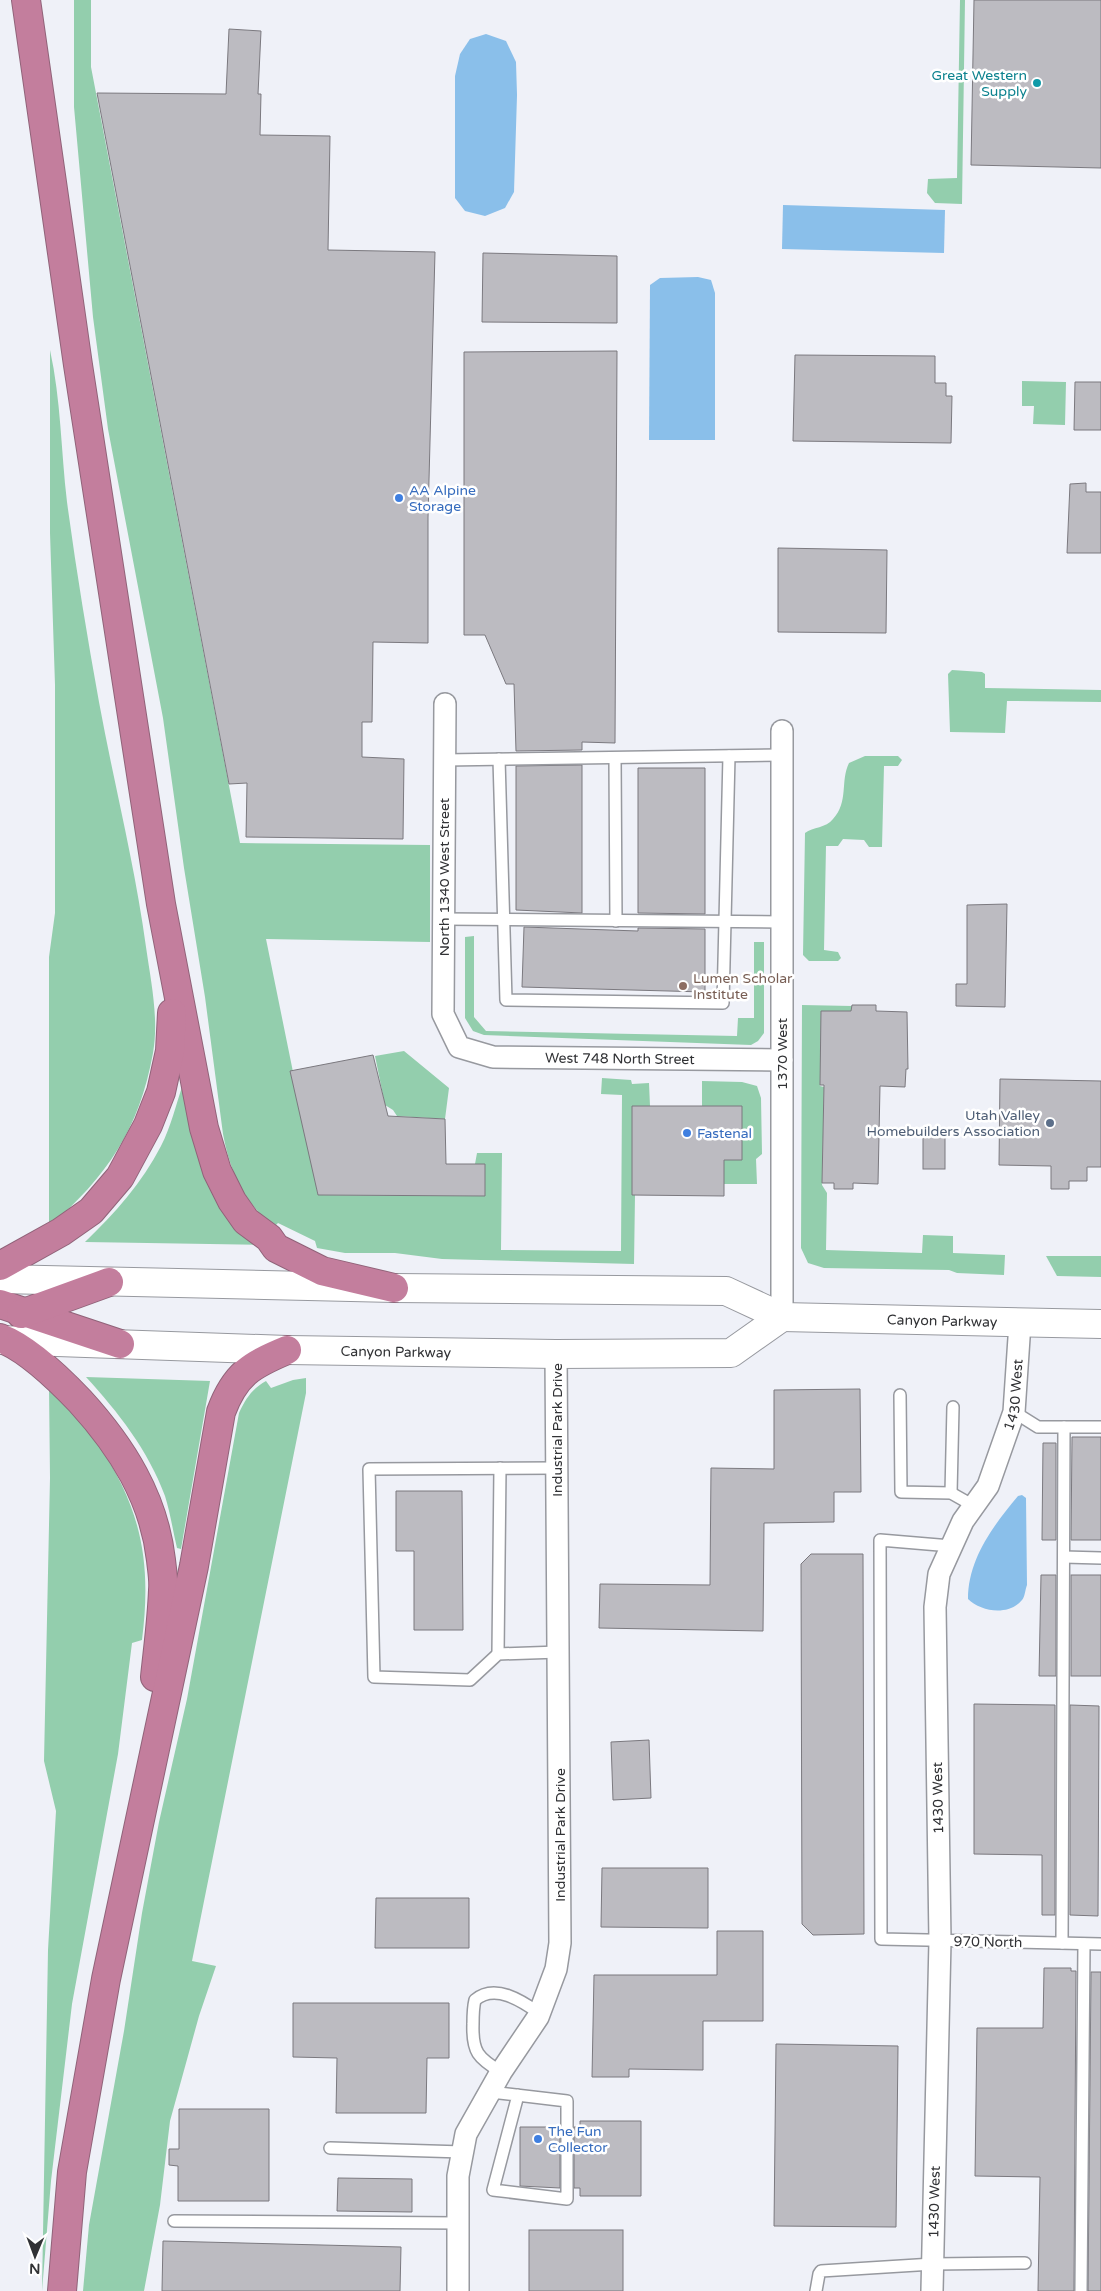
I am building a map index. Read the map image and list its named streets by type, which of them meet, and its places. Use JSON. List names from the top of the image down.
{
  "streets": {
    "main road": ["Canyon Parkway"],
    "street": [
      "North 1340 West Street",
      "1370 West",
      "West 748 North Street",
      "1430 West",
      "Industrial Park Drive"
    ],
    "lane": ["970 North"]
  },
  "crossings": [
    ["North 1340 West Street", "West 748 North Street"],
    ["1370 West", "West 748 North Street"],
    ["1370 West", "Canyon Parkway"],
    ["Canyon Parkway", "1430 West"],
    ["Canyon Parkway", "Industrial Park Drive"],
    ["1430 West", "970 North"]
  ],
  "places": [
    "Great Western Supply",
    "AA Alpine Storage",
    "Lumen Scholar Institute",
    "Utah Valley Homebuilders Association",
    "Fastenal",
    "The Fun Collector"
  ],
  "north": "bottom"
}
